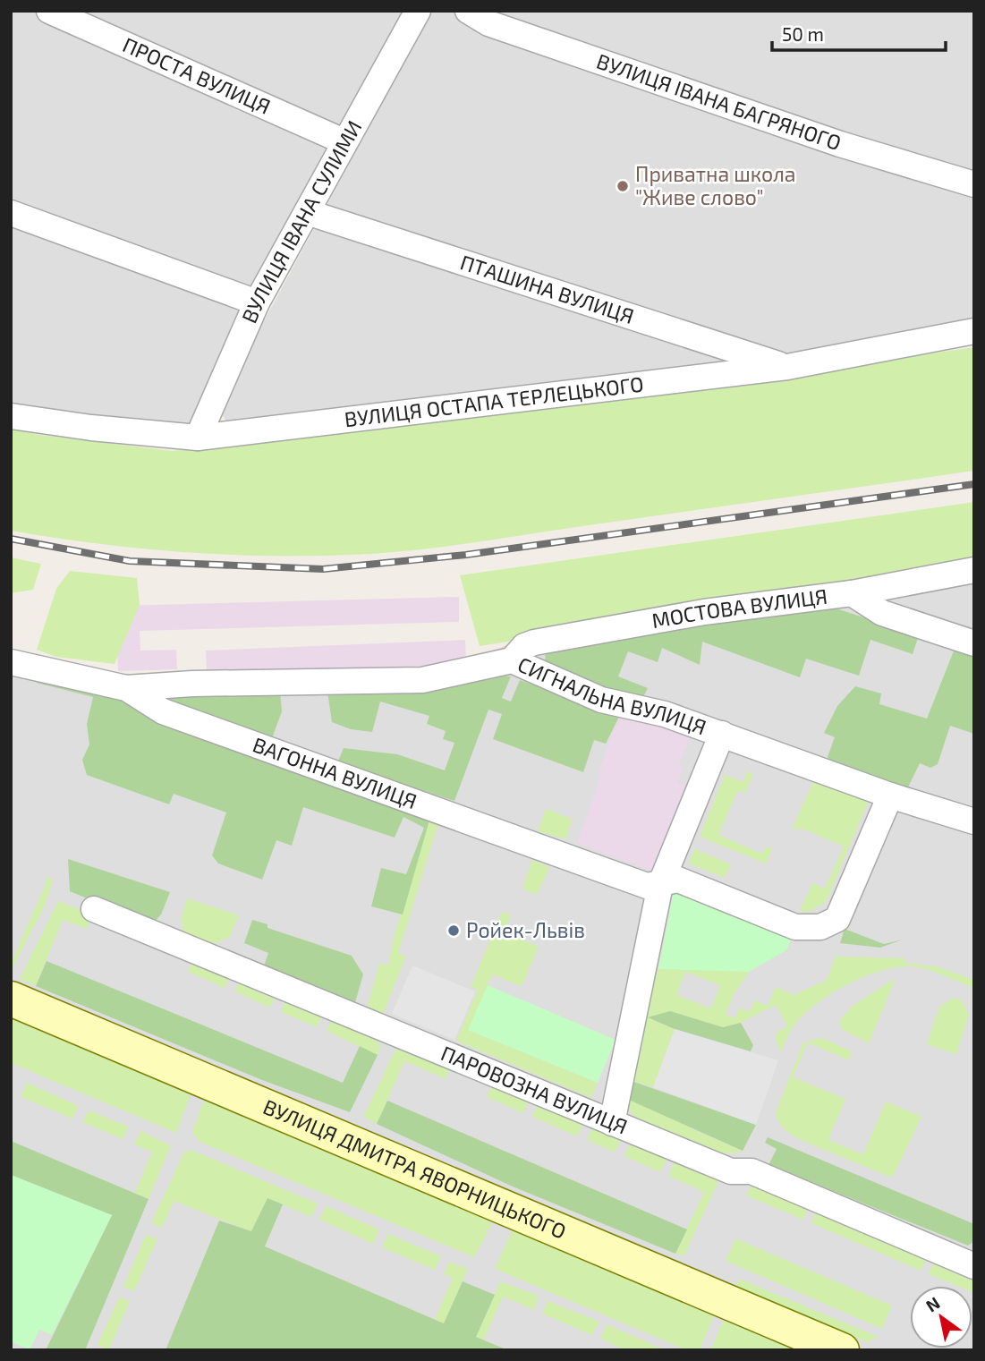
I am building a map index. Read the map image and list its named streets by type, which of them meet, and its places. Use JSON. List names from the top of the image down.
{
  "streets": {
    "street": [
      "ПРОСТА ВУЛИЦЯ",
      "ВУЛИЦЯ ІВАНА БАГРЯНОГО",
      "ВУЛИЦЯ ІВАНА СУЛИМИ",
      "ПТАШИНА ВУЛИЦЯ",
      "ВУЛИЦЯ ОСТАПА ТЕРЛЕЦЬКОГО",
      "МОСТОВА ВУЛИЦЯ",
      "СИГНАЛЬНА ВУЛИЦЯ",
      "ВАГОННА ВУЛИЦЯ",
      "ПАРОВОЗНА ВУЛИЦЯ",
      "ВУЛИЦЯ ДМИТРА ЯВОРНИЦЬКОГО"
    ]
  },
  "crossings": [
    ["ПРОСТА ВУЛИЦЯ", "ВУЛИЦЯ ІВАНА СУЛИМИ"],
    ["ВУЛИЦЯ ІВАНА СУЛИМИ", "ПТАШИНА ВУЛИЦЯ"],
    ["ВУЛИЦЯ ІВАНА СУЛИМИ", "ВУЛИЦЯ ОСТАПА ТЕРЛЕЦЬКОГО"],
    ["ПТАШИНА ВУЛИЦЯ", "ВУЛИЦЯ ОСТАПА ТЕРЛЕЦЬКОГО"],
    ["МОСТОВА ВУЛИЦЯ", "СИГНАЛЬНА ВУЛИЦЯ"],
    ["СИГНАЛЬНА ВУЛИЦЯ", "ВАГОННА ВУЛИЦЯ"]
  ],
  "places": ["Приватна школа \"Живе слово\"", "Ройек-Львів"],
  "scale_bar": "50 m",
  "north": "top left"
}
